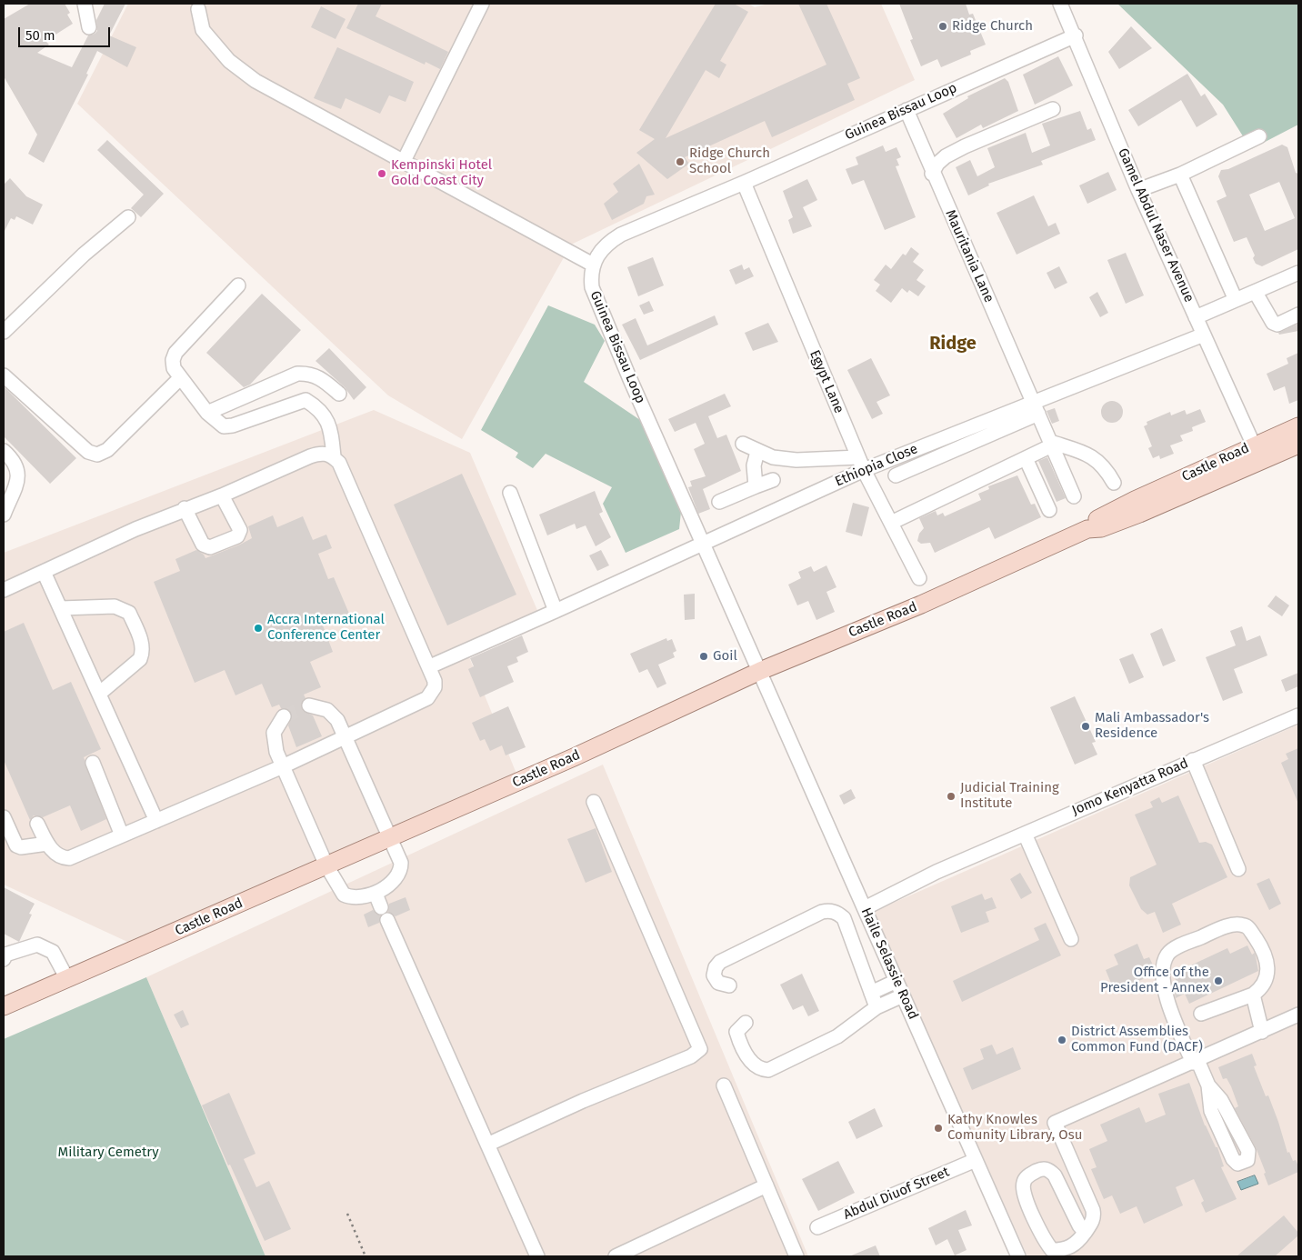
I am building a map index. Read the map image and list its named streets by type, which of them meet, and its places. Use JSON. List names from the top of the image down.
{
  "streets": {
    "main road": ["Castle Road"],
    "street": [
      "Guinea Bissau Loop",
      "Gamel Abdul Naser Avenue",
      "Mauritania Lane",
      "Egypt Lane",
      "Ethiopia Close",
      "Jomo Kenyatta Road",
      "Haile Selassie Road",
      "Abdul Diuof Street"
    ]
  },
  "crossings": [
    ["Guinea Bissau Loop", "Gamel Abdul Naser Avenue"],
    ["Guinea Bissau Loop", "Mauritania Lane"],
    ["Guinea Bissau Loop", "Egypt Lane"],
    ["Guinea Bissau Loop", "Castle Road"],
    ["Guinea Bissau Loop", "Ethiopia Close"],
    ["Guinea Bissau Loop", "Haile Selassie Road"],
    ["Gamel Abdul Naser Avenue", "Castle Road"],
    ["Gamel Abdul Naser Avenue", "Ethiopia Close"],
    ["Mauritania Lane", "Ethiopia Close"],
    ["Egypt Lane", "Ethiopia Close"],
    ["Castle Road", "Haile Selassie Road"],
    ["Jomo Kenyatta Road", "Haile Selassie Road"],
    ["Haile Selassie Road", "Abdul Diuof Street"]
  ],
  "districts": ["Ridge"],
  "parks": ["Military Cemetry"],
  "places": [
    "Ridge Church",
    "Ridge Church School",
    "Kempinski Hotel Gold Coast City",
    "Accra International Conference Center",
    "Goil",
    "Mali Ambassador's Residence",
    "Judicial Training Institute",
    "Office of the President - Annex",
    "District Assemblies Common Fund (DACF)",
    "Kathy Knowles Comunity Library, Osu"
  ],
  "scale_bar": "50 m"
}
